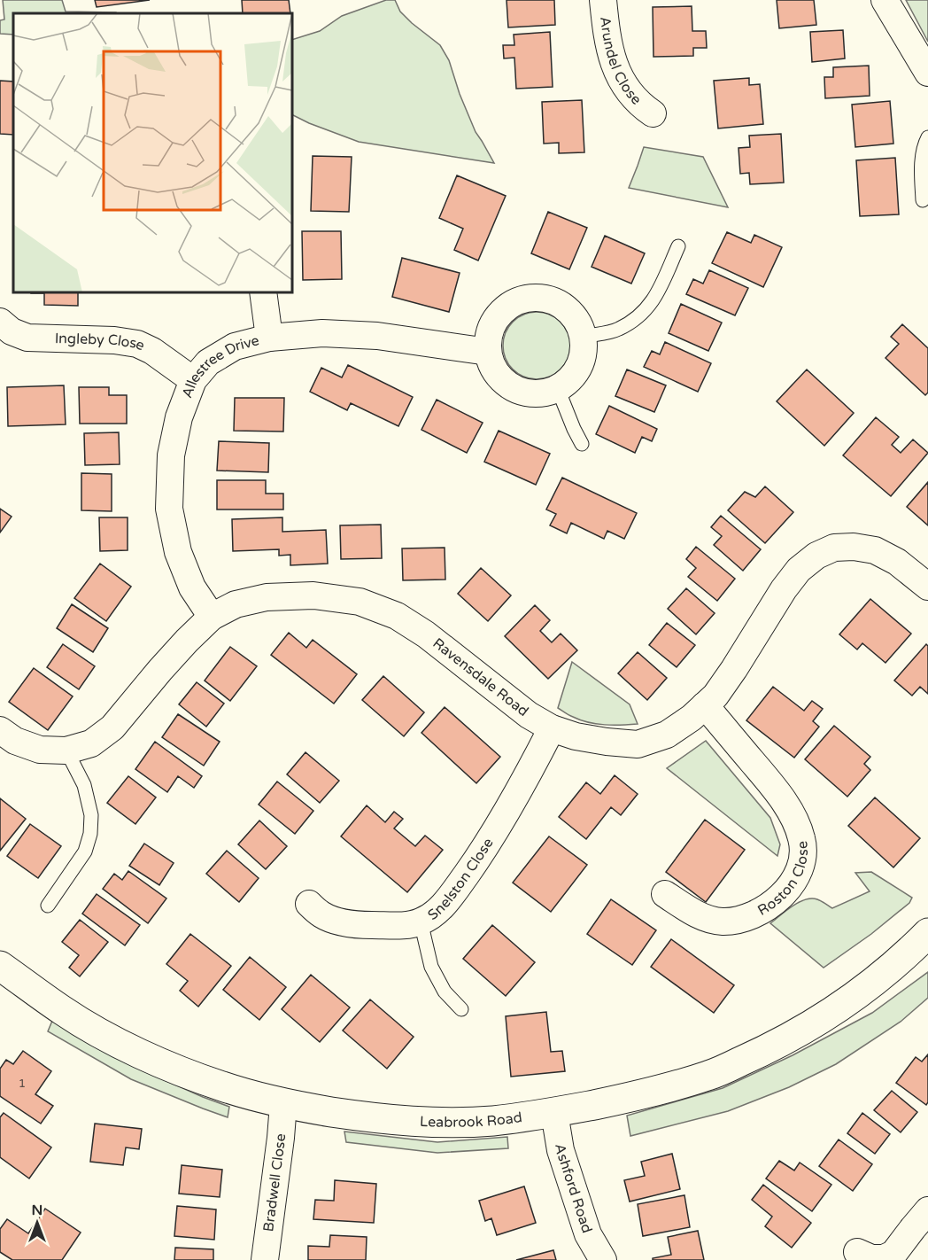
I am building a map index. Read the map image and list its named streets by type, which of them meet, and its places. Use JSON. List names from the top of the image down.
{
  "streets": {
    "street": [
      "Arundel Close",
      "Ingleby Close",
      "Allestree Drive",
      "Ravensdale Road",
      "Roston Close",
      "Snelston Close",
      "Leabrook Road",
      "Bradwell Close",
      "Ashford Road"
    ]
  },
  "crossings": [
    ["Ingleby Close", "Allestree Drive"],
    ["Allestree Drive", "Ravensdale Road"],
    ["Ravensdale Road", "Roston Close"],
    ["Ravensdale Road", "Snelston Close"],
    ["Leabrook Road", "Bradwell Close"],
    ["Leabrook Road", "Ashford Road"]
  ],
  "house_numbers": ["1"],
  "north": "top"
}
